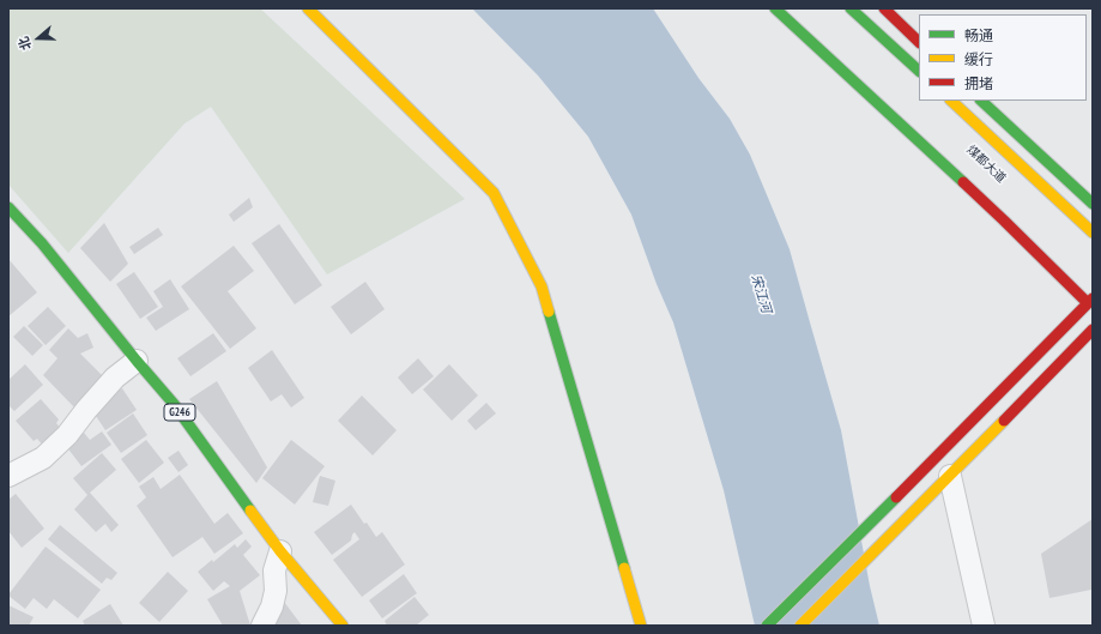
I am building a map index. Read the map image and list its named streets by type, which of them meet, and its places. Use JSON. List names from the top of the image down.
{
  "streets": {
    "main road": ["煤都大道", "G246"]
  },
  "water": ["宋江河"],
  "legend": ["畅通", "缓行", "拥堵"],
  "north": "left"
}
